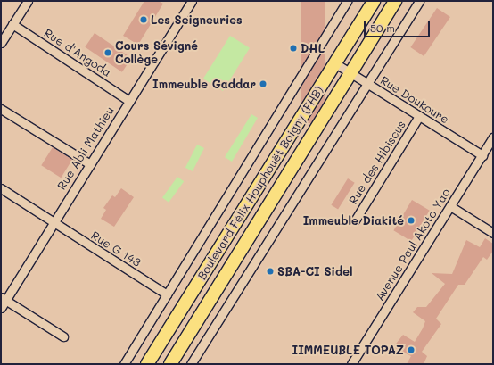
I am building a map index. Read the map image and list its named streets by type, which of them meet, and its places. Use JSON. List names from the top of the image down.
{
  "streets": {
    "highway": ["Boulevard Félix Houphouët Boigny (FHB)"],
    "street": [
      "Rue d'Angoda",
      "Rue Doukoure",
      "Rue Abli Mathieu",
      "Rue des Hibiscus",
      "Avenue Paul Akoto Yao",
      "Rue G 143"
    ]
  },
  "crossings": [
    ["Rue d'Angoda", "Rue Abli Mathieu"],
    ["Rue Doukoure", "Rue des Hibiscus"],
    ["Rue Doukoure", "Boulevard Félix Houphouët Boigny (FHB)"],
    ["Rue Doukoure", "Avenue Paul Akoto Yao"],
    ["Rue Abli Mathieu", "Rue G 143"]
  ],
  "places": [
    "Les Seigneuries",
    "DHL",
    "Cours Sévigné Collège",
    "Immeuble Gaddar",
    "Immeuble Diakité",
    "SBA-CI Sidel",
    "IIMMEUBLE TOPAZ"
  ],
  "scale_bar": "50 m"
}
